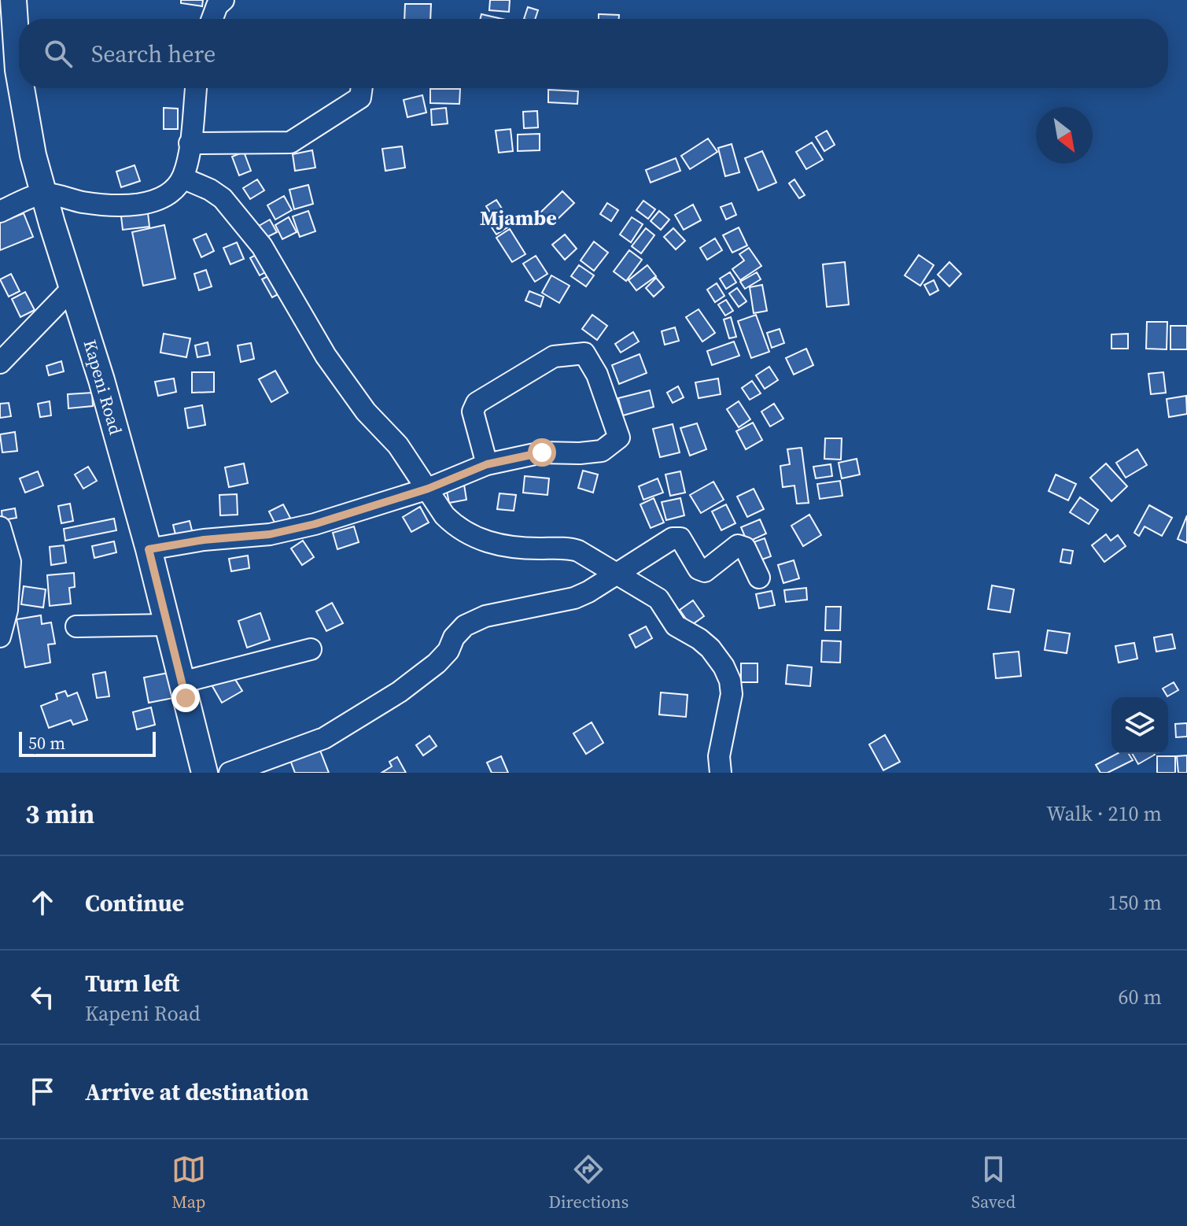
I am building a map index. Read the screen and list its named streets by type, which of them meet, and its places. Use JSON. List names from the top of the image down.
{
  "streets": {
    "main road": ["Kapeni Road"]
  },
  "districts": ["Mjambe"],
  "scale_bar": "50 m",
  "north": "bottom right",
  "page": {
    "search": "Search here",
    "scale": "50 m",
    "heading": ["3 min", "Walk · 210 m"],
    "list": [
      ["Continue", "150 m"],
      ["Turn left", "Kapeni Road", "60 m"],
      "Arrive at destination"
    ],
    "nav": ["Map", "Directions", "Saved"]
  }
}
